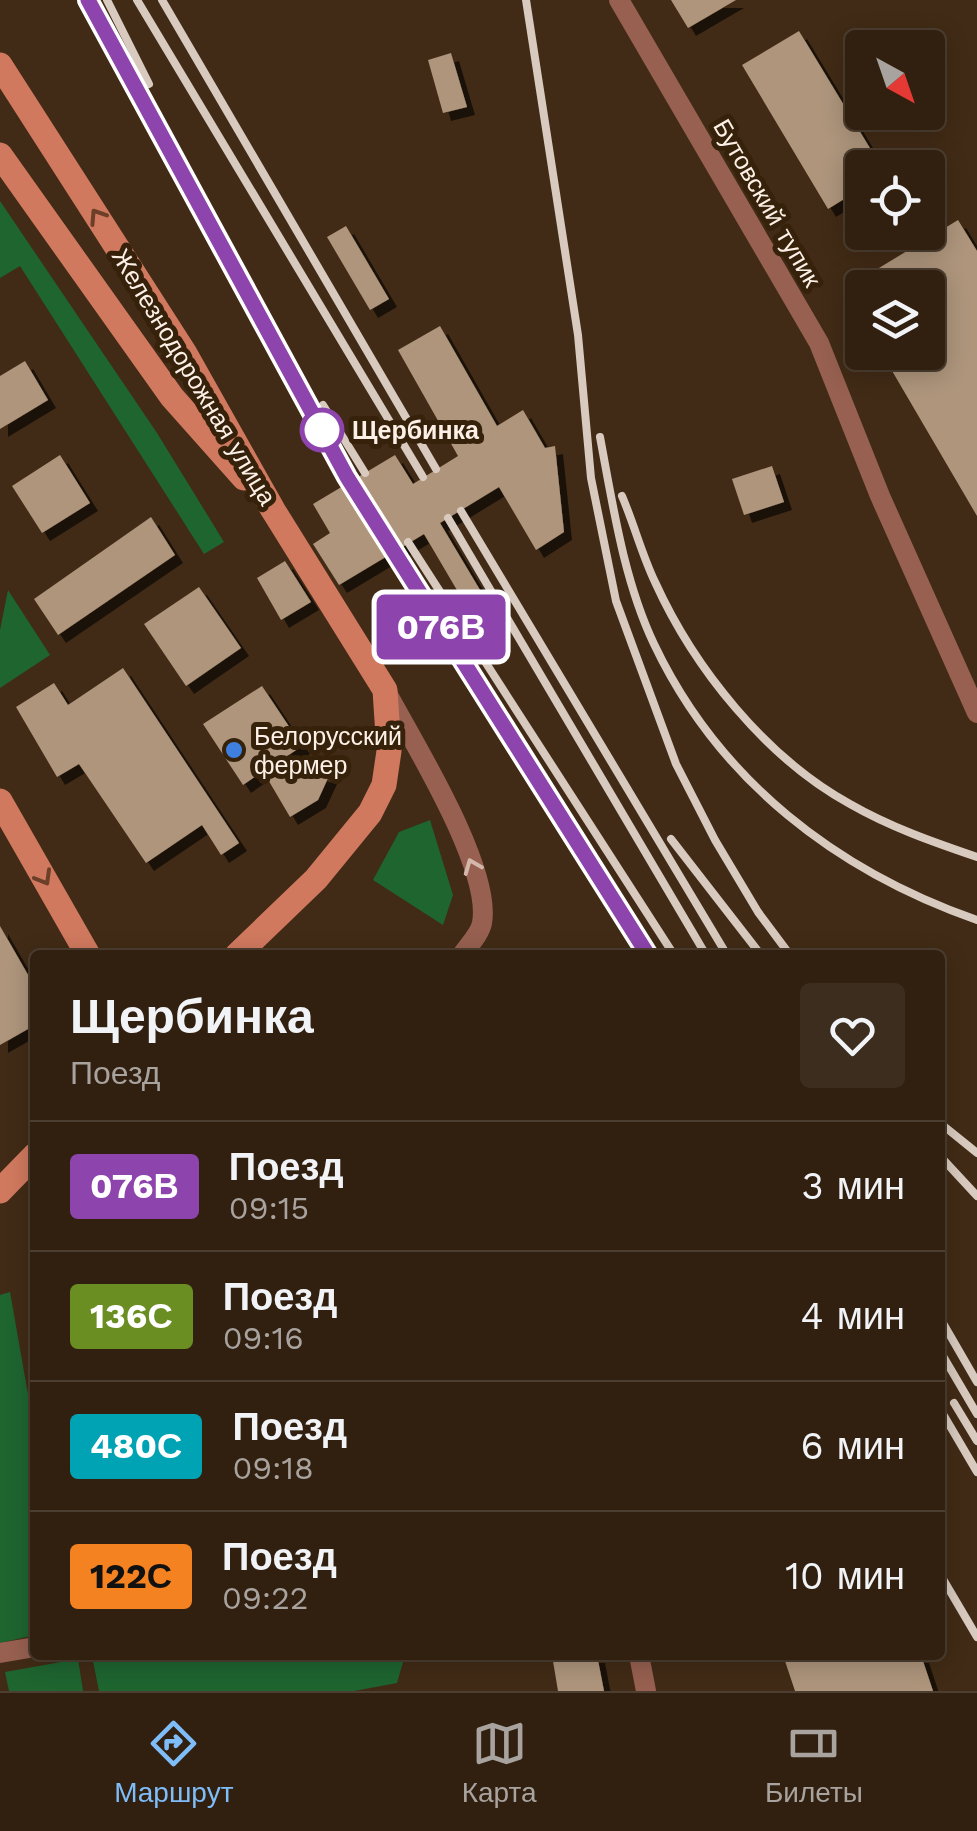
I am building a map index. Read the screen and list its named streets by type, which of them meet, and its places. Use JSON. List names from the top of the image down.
{
  "streets": {
    "main road": ["Железнодорожная улица"],
    "street": ["Бутовский тупик"]
  },
  "places": ["Щербинка", "Белорусский фермер"],
  "north": "bottom right",
  "page": {
    "on_map": "076В",
    "heading": ["Щербинка", "Поезд"],
    "list": [
      {
        "mark": "076В",
        "name": "Поезд",
        "note": "09:15",
        "value": "3 мин"
      },
      {
        "mark": "136С",
        "name": "Поезд",
        "note": "09:16",
        "value": "4 мин"
      },
      {
        "mark": "480С",
        "name": "Поезд",
        "note": "09:18",
        "value": "6 мин"
      },
      {
        "mark": "122С",
        "name": "Поезд",
        "note": "09:22",
        "value": "10 мин"
      }
    ],
    "tabs": ["Маршрут", "Карта", "Билеты"]
  }
}
